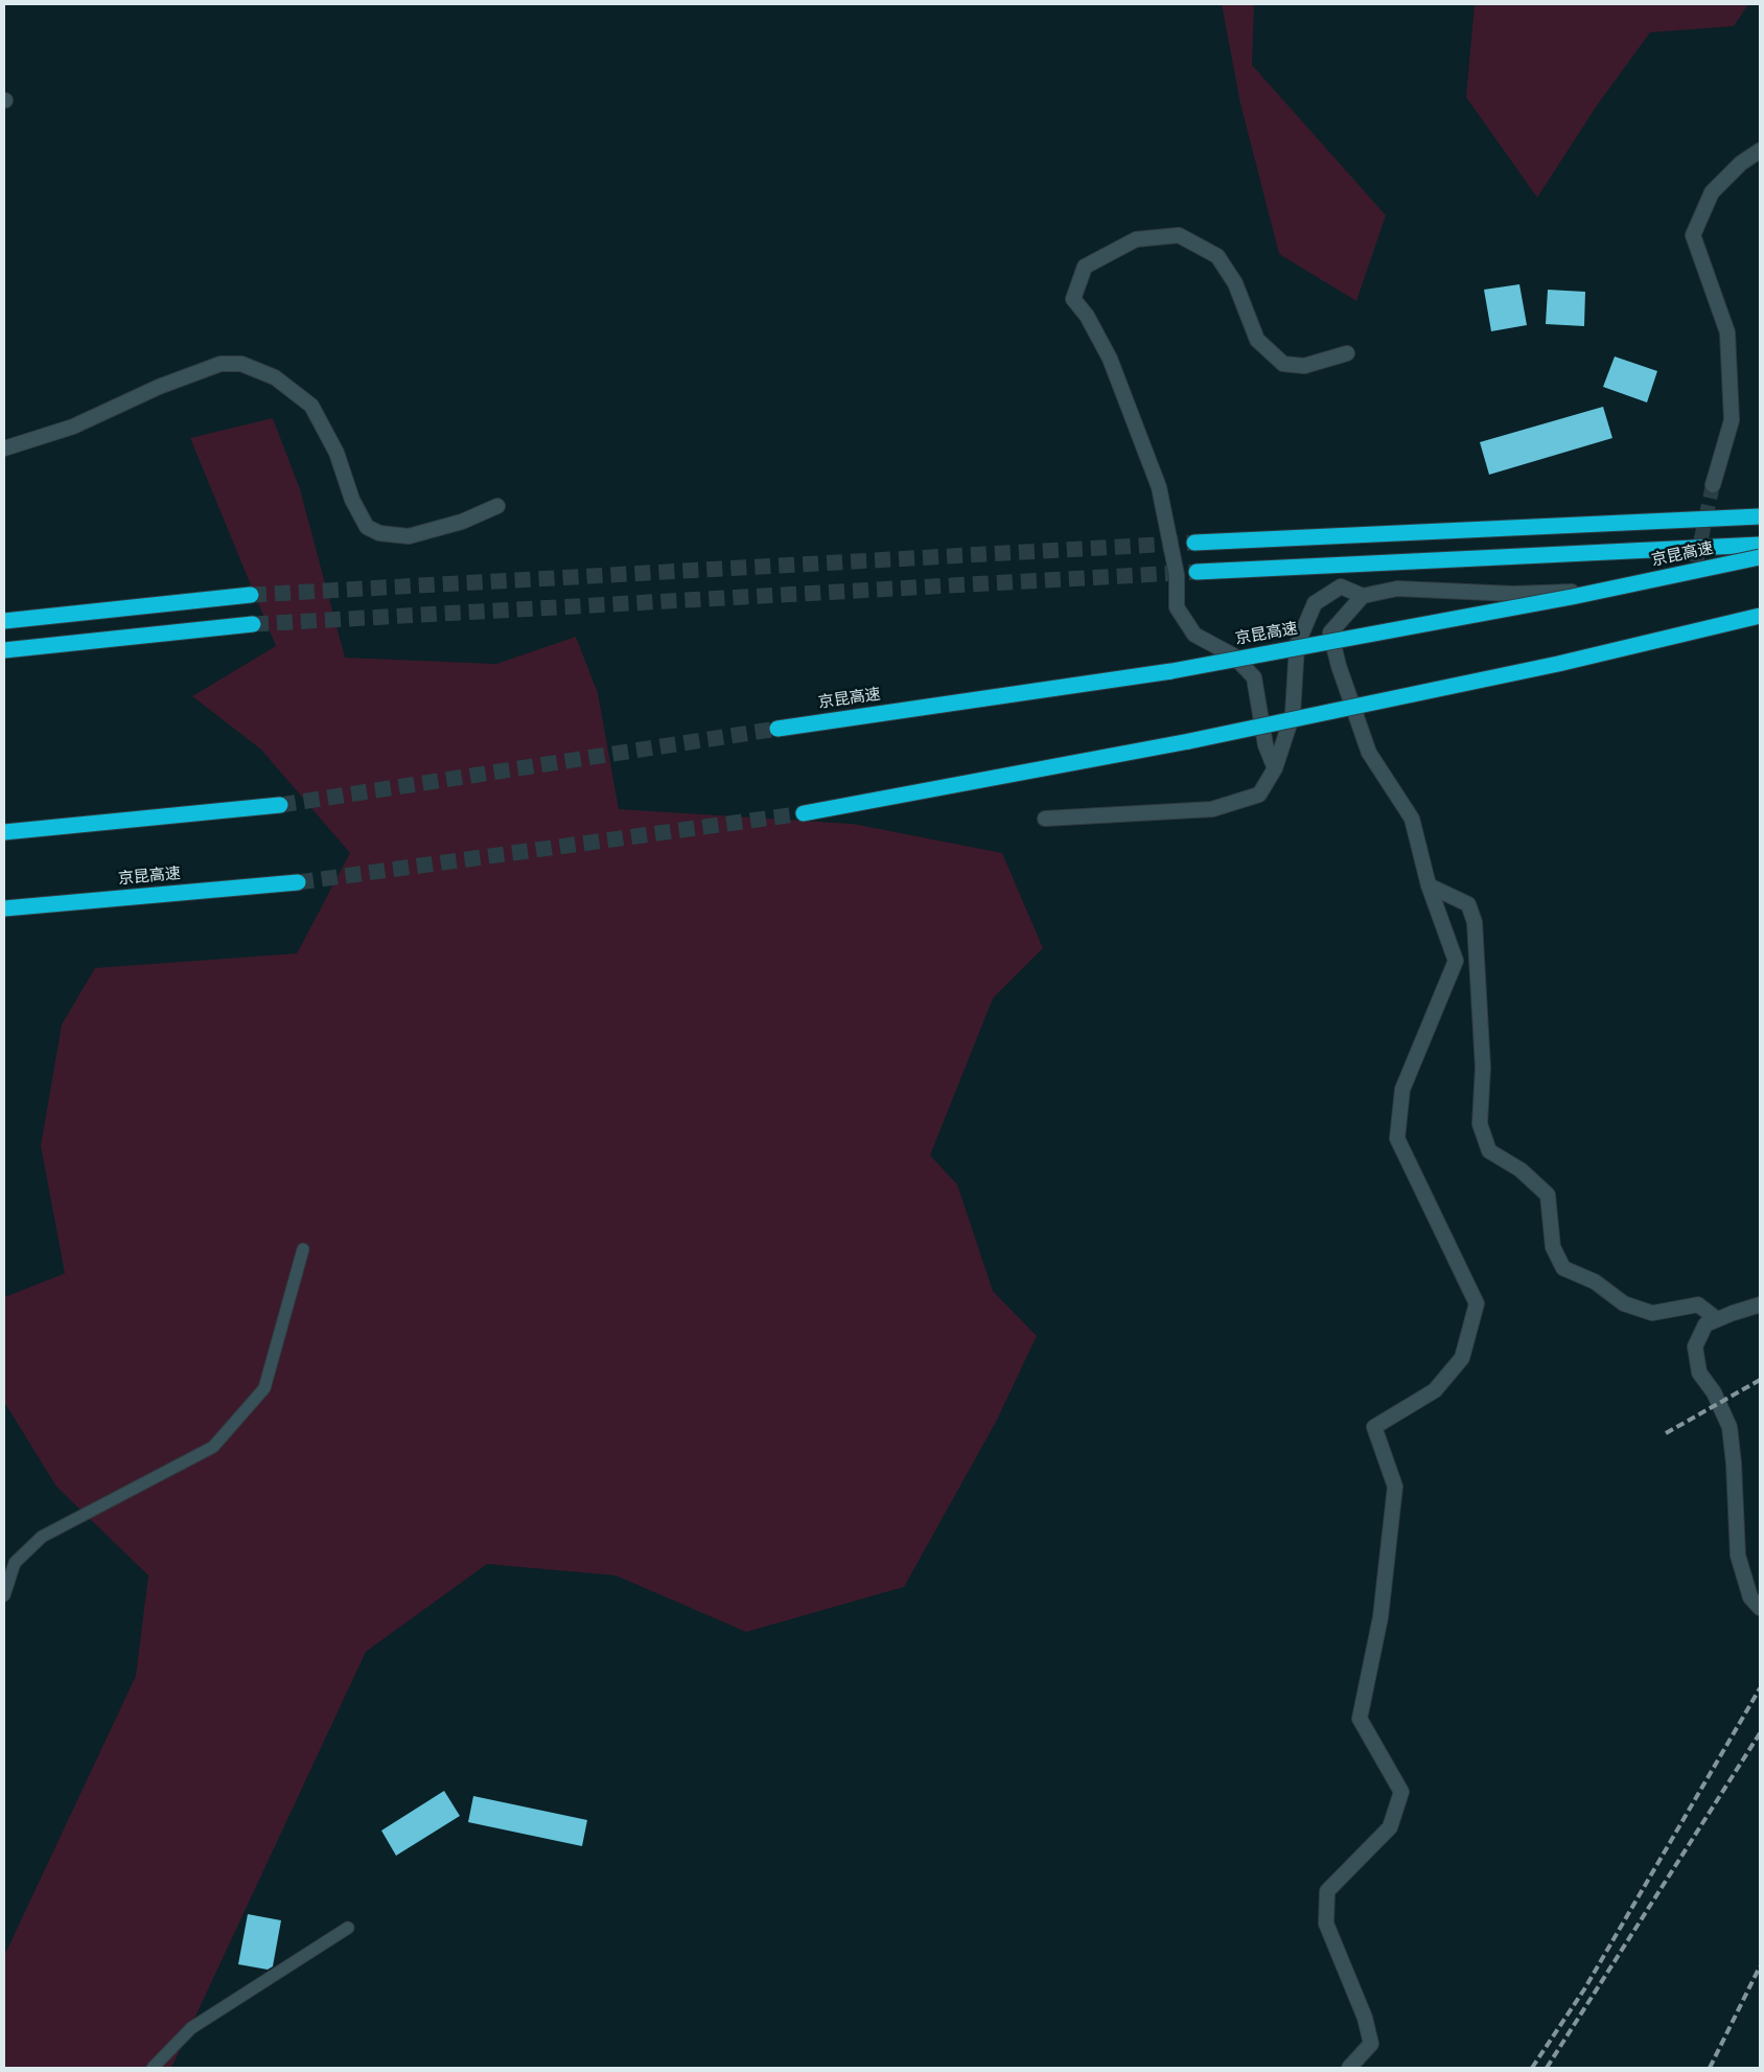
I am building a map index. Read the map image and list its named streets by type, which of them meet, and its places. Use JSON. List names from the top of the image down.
{
  "streets": {
    "highway": ["京昆高速"]
  }
}
